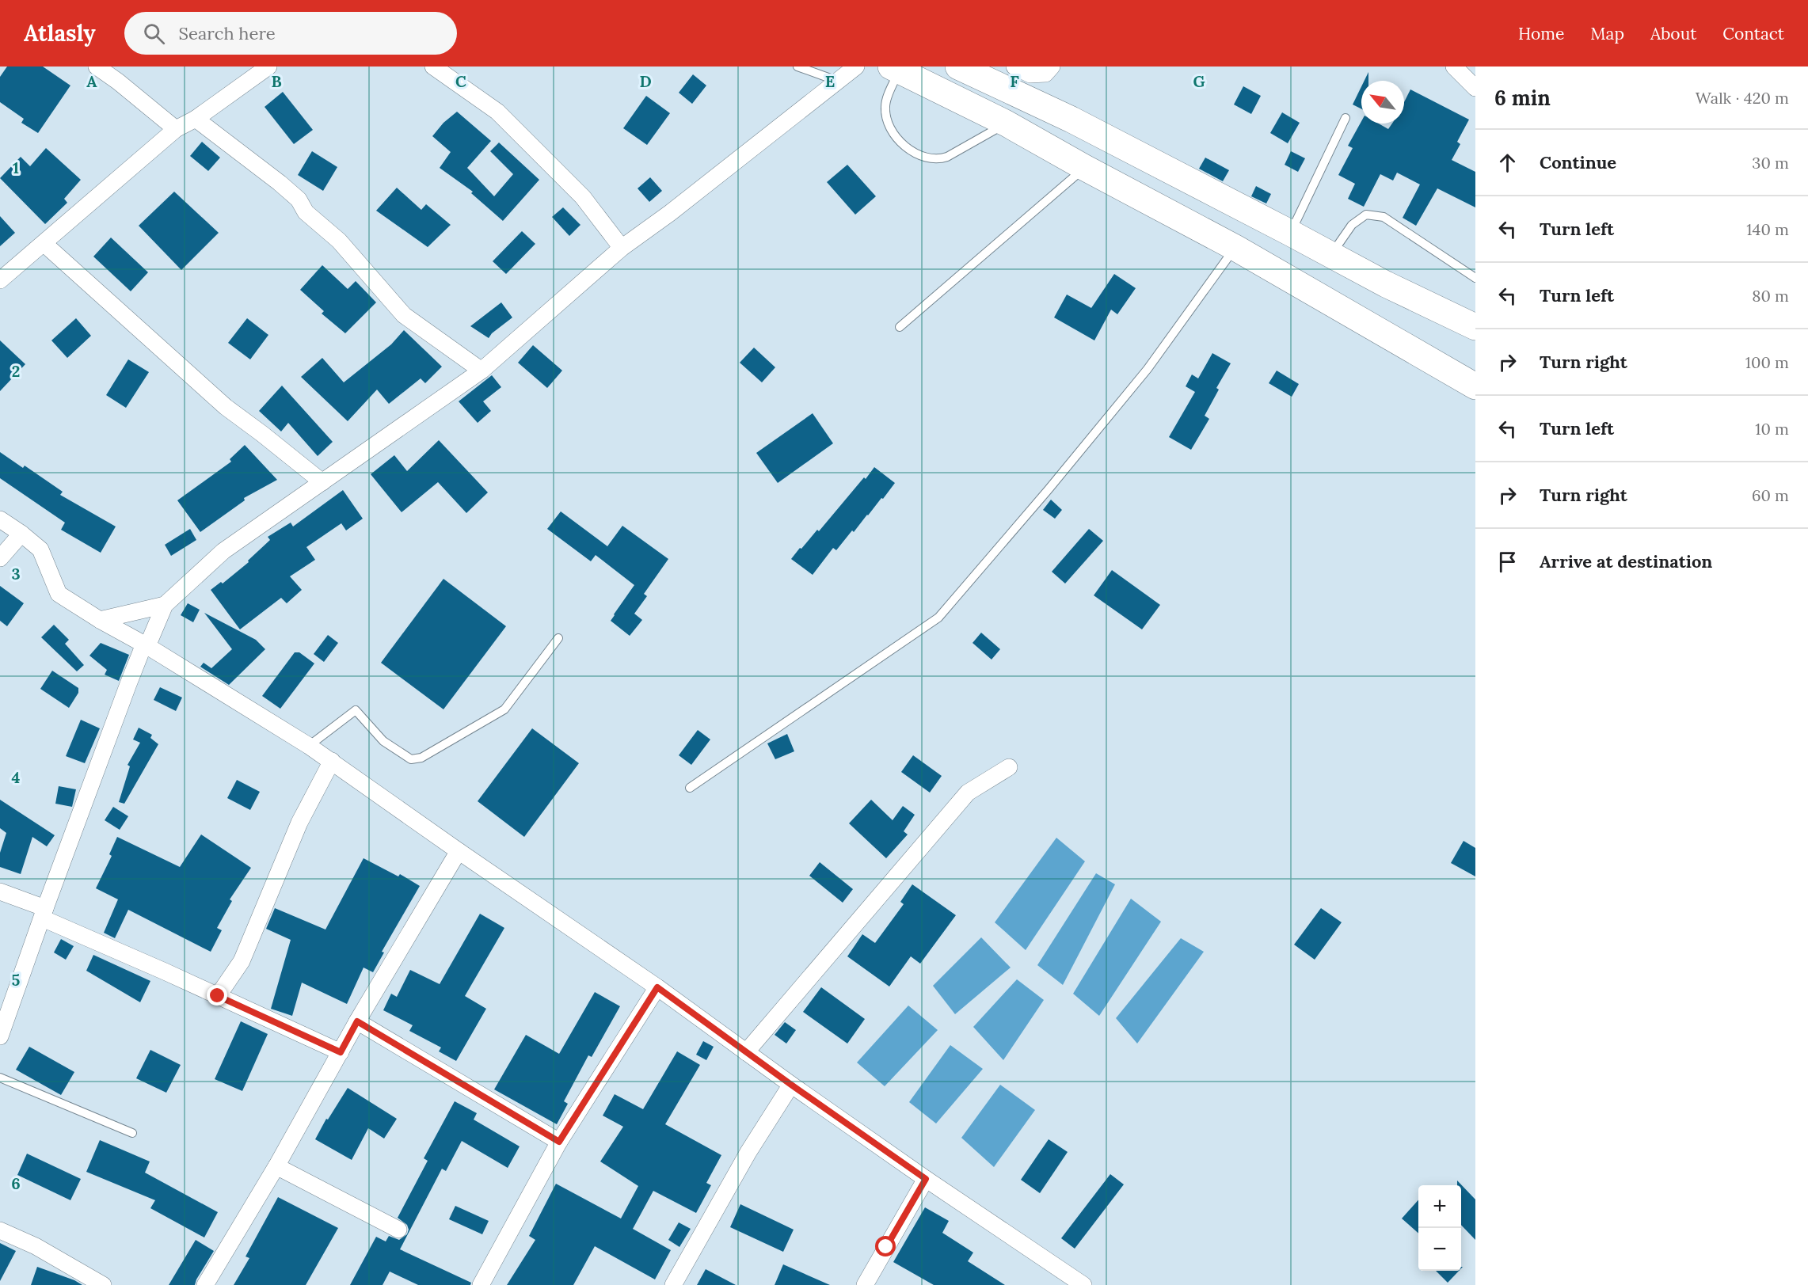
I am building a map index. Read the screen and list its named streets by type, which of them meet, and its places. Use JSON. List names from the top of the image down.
{
  "north": "top left",
  "page": {
    "header": "Atlasly",
    "search": "Search here",
    "nav": [
      "Home",
      "Map",
      "About",
      "Contact"
    ],
    "heading": ["6 min", "Walk · 420 m"],
    "list": [
      ["Continue", "30 m"],
      ["Turn left", "140 m"],
      ["Turn left", "80 m"],
      ["Turn right", "100 m"],
      ["Turn left", "10 m"],
      ["Turn right", "60 m"],
      "Arrive at destination"
    ],
    "map_buttons": ["+", "−"]
  },
  "grid": {
    "columns": [
      "A",
      "B",
      "C",
      "D",
      "E",
      "F",
      "G"
    ],
    "rows": [
      "1",
      "2",
      "3",
      "4",
      "5",
      "6"
    ]
  }
}
